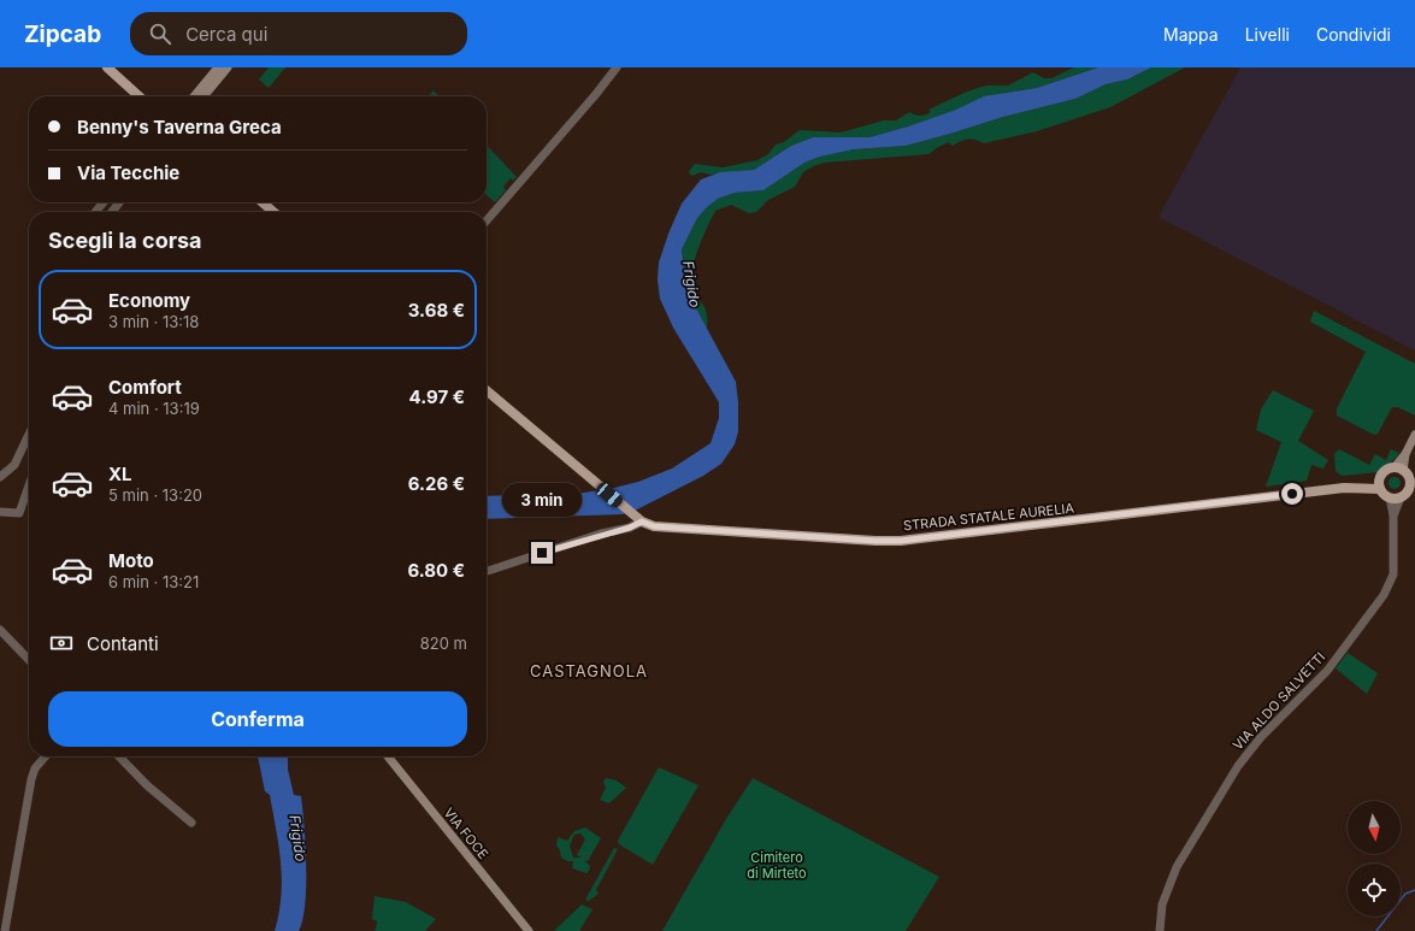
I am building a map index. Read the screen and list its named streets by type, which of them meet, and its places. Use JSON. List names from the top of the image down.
{
  "streets": {
    "main road": ["STRADA STATALE AURELIA", "VIA FOCE"],
    "street": ["VIA ALDO SALVETTI"]
  },
  "crossings": [
    ["STRADA STATALE AURELIA", "VIA ALDO SALVETTI"]
  ],
  "districts": ["CASTAGNOLA"],
  "water": ["Frigido"],
  "parks": ["Cimitero di Mirteto"],
  "north": "bottom",
  "page": {
    "header": "Zipcab",
    "search": "Cerca qui",
    "nav": ["Mappa", "Livelli", "Condividi"],
    "banner": ["Benny's Taverna Greca", "Via Tecchie"],
    "heading": "Scegli la corsa",
    "list": [
      {
        "name": "Economy",
        "note": "3 min · 13:18",
        "value": "3.68 €"
      },
      {
        "name": "Comfort",
        "note": "4 min · 13:19",
        "value": "4.97 €"
      },
      {
        "name": "XL",
        "note": "5 min · 13:20",
        "value": "6.26 €"
      },
      {
        "name": "Moto",
        "note": "6 min · 13:21",
        "value": "6.80 €"
      }
    ],
    "bubble": "3 min",
    "pay": ["Contanti", "820 m"],
    "buttons": "Conferma"
  }
}
